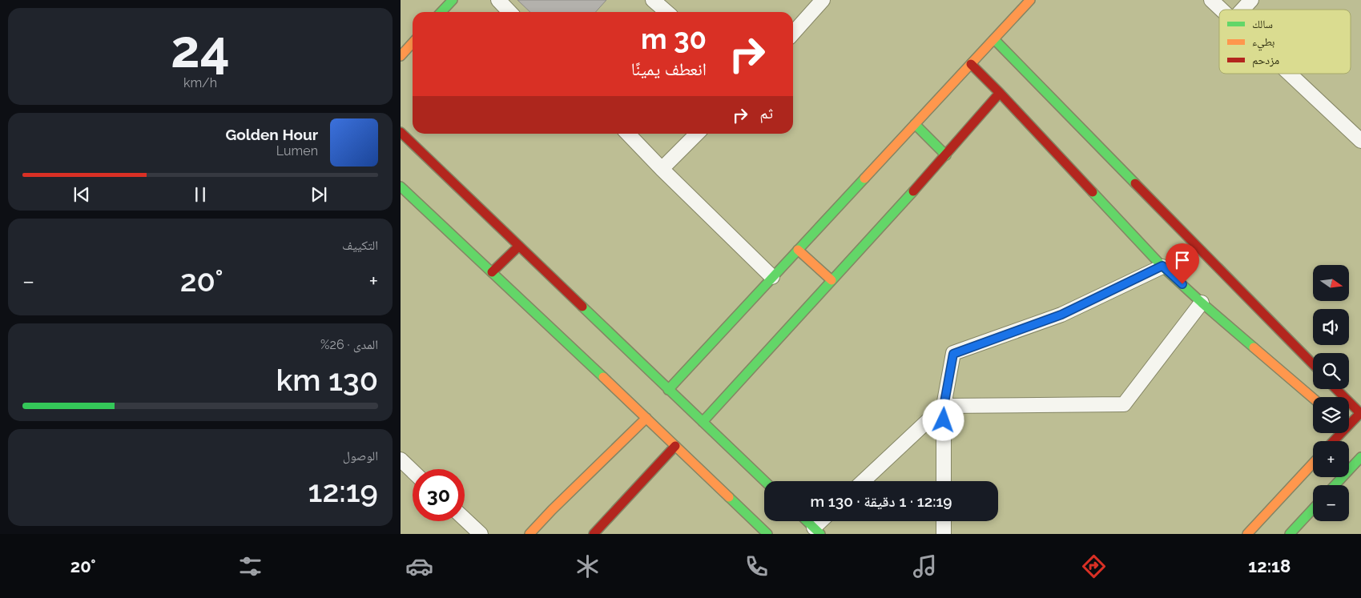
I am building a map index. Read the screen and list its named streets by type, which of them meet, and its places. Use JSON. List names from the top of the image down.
{
  "legend": ["سالك", "بطيء", "مزدحم"],
  "north": "right",
  "page": {
    "tile": [
      ["24", "km/h"],
      "التكييف",
      ["المدى · 26%", "130 km"],
      ["الوصول", "12:19"]
    ],
    "turn": ["30 m", "انعطف يمينًا"],
    "then": "ثم",
    "song": ["Golden Hour", "Lumen"],
    "heat": ["−", "20°", "+"],
    "map_buttons": ["+", "−"],
    "limit": "30",
    "trip": "12:19 · 1 دقيقة · 130 m",
    "tabs": ["12:18", "20°"]
  }
}
